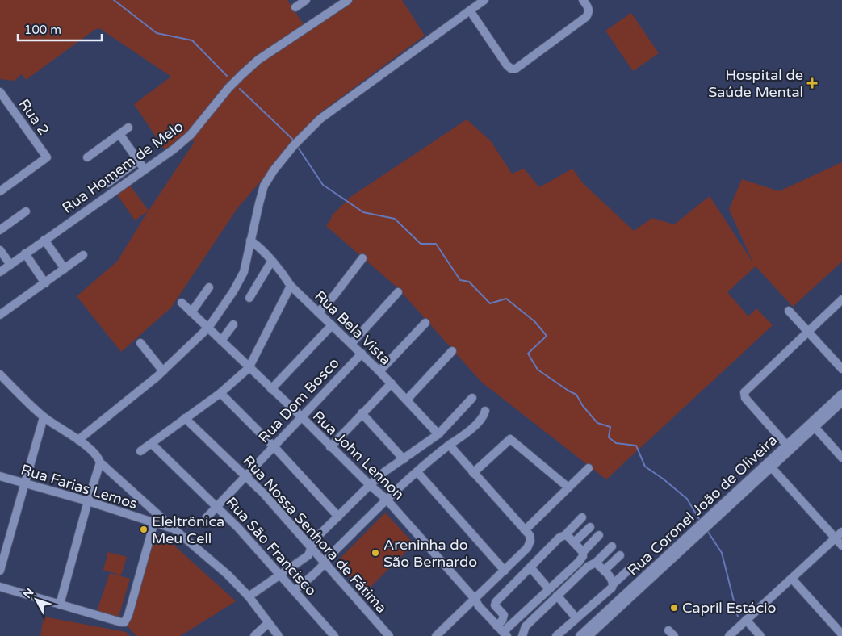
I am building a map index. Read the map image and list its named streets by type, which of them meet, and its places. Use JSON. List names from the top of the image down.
{
  "streets": {
    "street": [
      "Rua 2",
      "Rua Homem de Melo",
      "Rua Bela Vista",
      "Rua Dom Bosco",
      "Rua John Lennon",
      "Rua Farias Lemos",
      "Rua Coronel João de Oliveira",
      "Rua Nossa Senhora de Fátima",
      "Rua São Francisco"
    ]
  },
  "crossings": [
    ["Rua Bela Vista", "Rua Dom Bosco"],
    ["Rua Dom Bosco", "Rua John Lennon"],
    ["Rua Dom Bosco", "Rua Nossa Senhora de Fátima"],
    ["Rua Dom Bosco", "Rua São Francisco"]
  ],
  "places": {
    "health": ["Hospital de Saúde Mental"],
    "other": ["Eleltrônica Meu Cell", "Areninha do São Bernardo", "Capril Estácio"]
  },
  "scale_bar": "100 m",
  "north": "top left"
}
